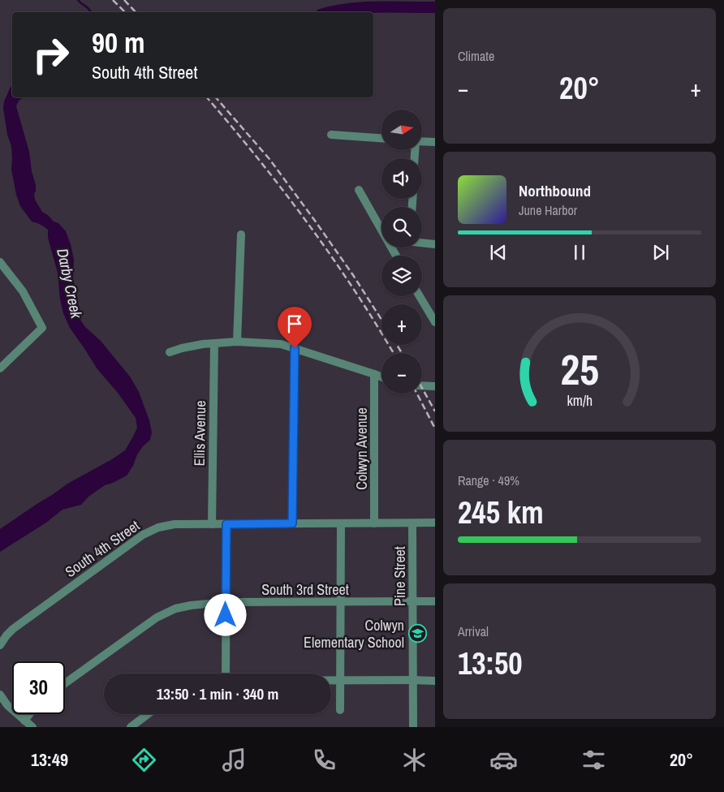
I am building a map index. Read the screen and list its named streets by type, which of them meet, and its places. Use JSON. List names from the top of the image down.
{
  "streets": {
    "street": [
      "Ellis Avenue",
      "Colwyn Avenue",
      "South 4th Street",
      "Pine Street",
      "South 3rd Street"
    ]
  },
  "crossings": [
    ["Ellis Avenue", "South 4th Street"],
    ["Colwyn Avenue", "South 4th Street"],
    ["South 4th Street", "Pine Street"],
    ["Pine Street", "South 3rd Street"]
  ],
  "water": ["Darby Creek"],
  "places": {
    "school or university": ["Colwyn Elementary School"]
  },
  "north": "right",
  "page": {
    "tile": [
      "Climate",
      ["Range · 49%", "245 km"],
      ["Arrival", "13:50"]
    ],
    "turn": ["90 m", "South 4th Street"],
    "heat": ["−", "20°", "+"],
    "map_buttons": ["+", "−"],
    "song": ["Northbound", "June Harbor"],
    "limit": "30",
    "trip": "13:50 · 1 min · 340 m",
    "tabs": ["13:49", "20°"],
    "gauge": ["25", "km/h"]
  }
}
